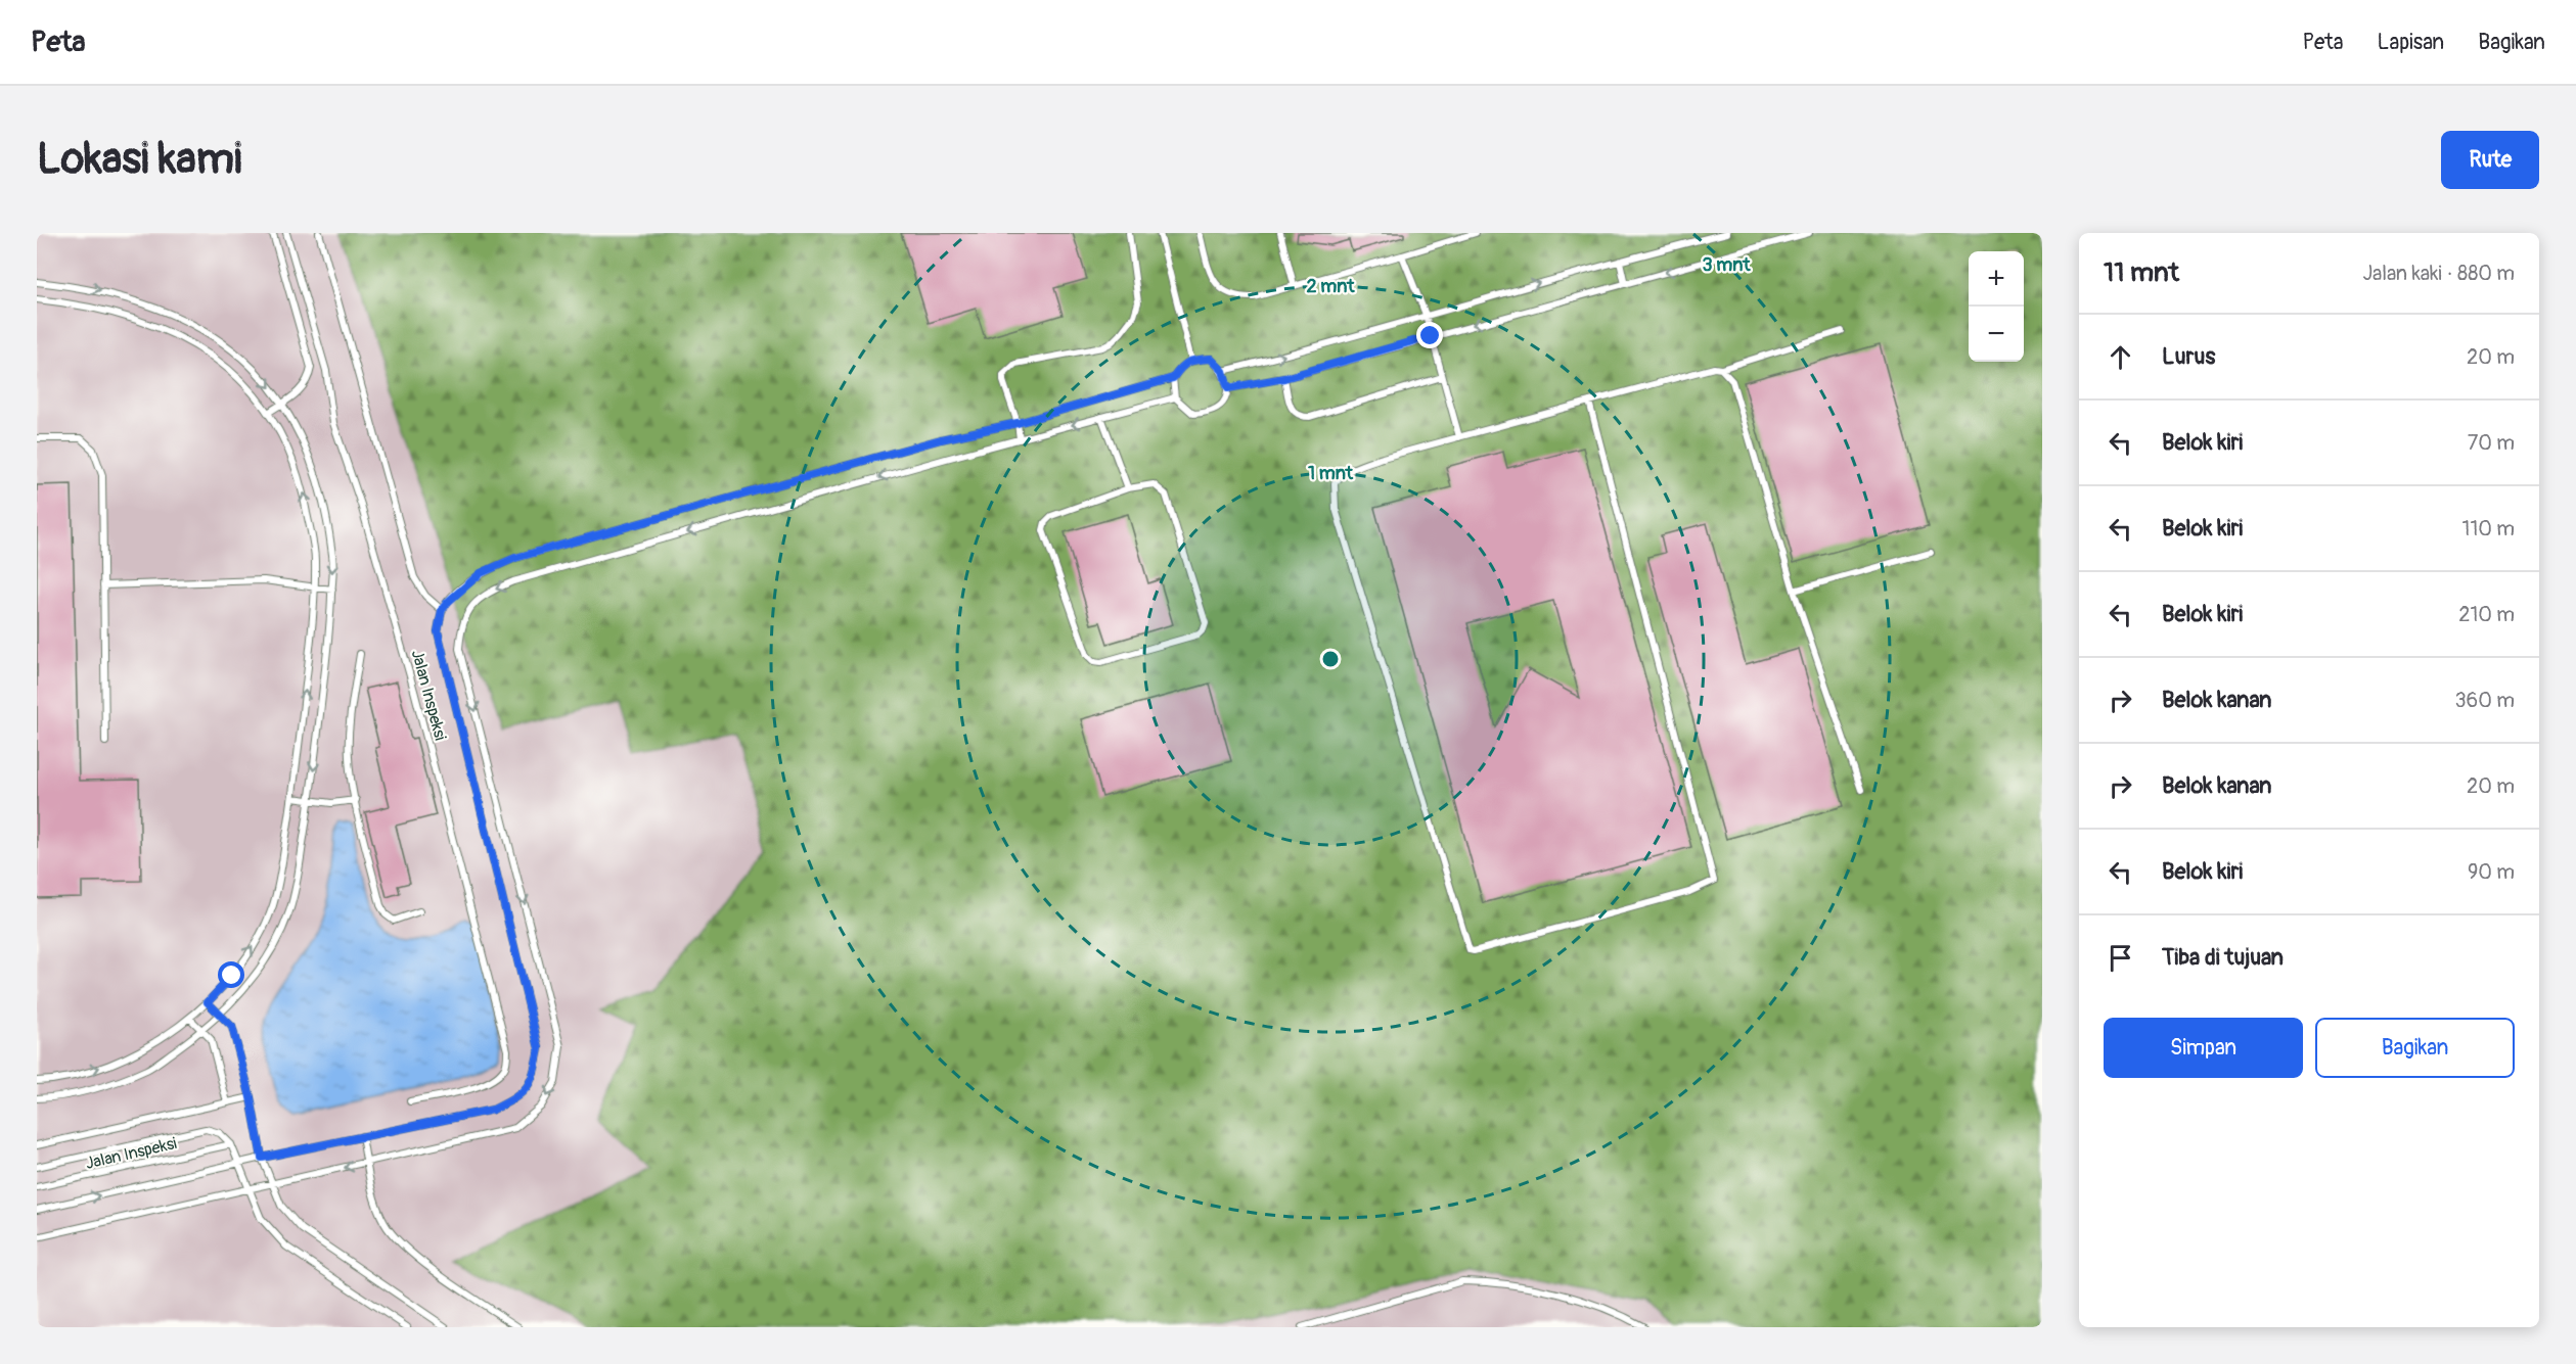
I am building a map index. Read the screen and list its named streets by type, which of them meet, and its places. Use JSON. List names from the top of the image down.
{
  "streets": {
    "lane": ["Jalan Inspeksi"]
  },
  "page": {
    "header": "Peta",
    "nav": ["Peta", "Lapisan", "Bagikan"],
    "buttons": [
      "Rute",
      ["Simpan", "Bagikan"]
    ],
    "title": "Lokasi kami",
    "heading": ["11 mnt", "Jalan kaki · 880 m"],
    "map_buttons": ["+", "−"],
    "list": [
      ["Lurus", "20 m"],
      ["Belok kiri", "70 m"],
      ["Belok kiri", "110 m"],
      ["Belok kiri", "210 m"],
      ["Belok kanan", "360 m"],
      ["Belok kanan", "20 m"],
      ["Belok kiri", "90 m"],
      "Tiba di tujuan"
    ]
  },
  "rings": ["3 mnt", "2 mnt", "1 mnt"]
}
